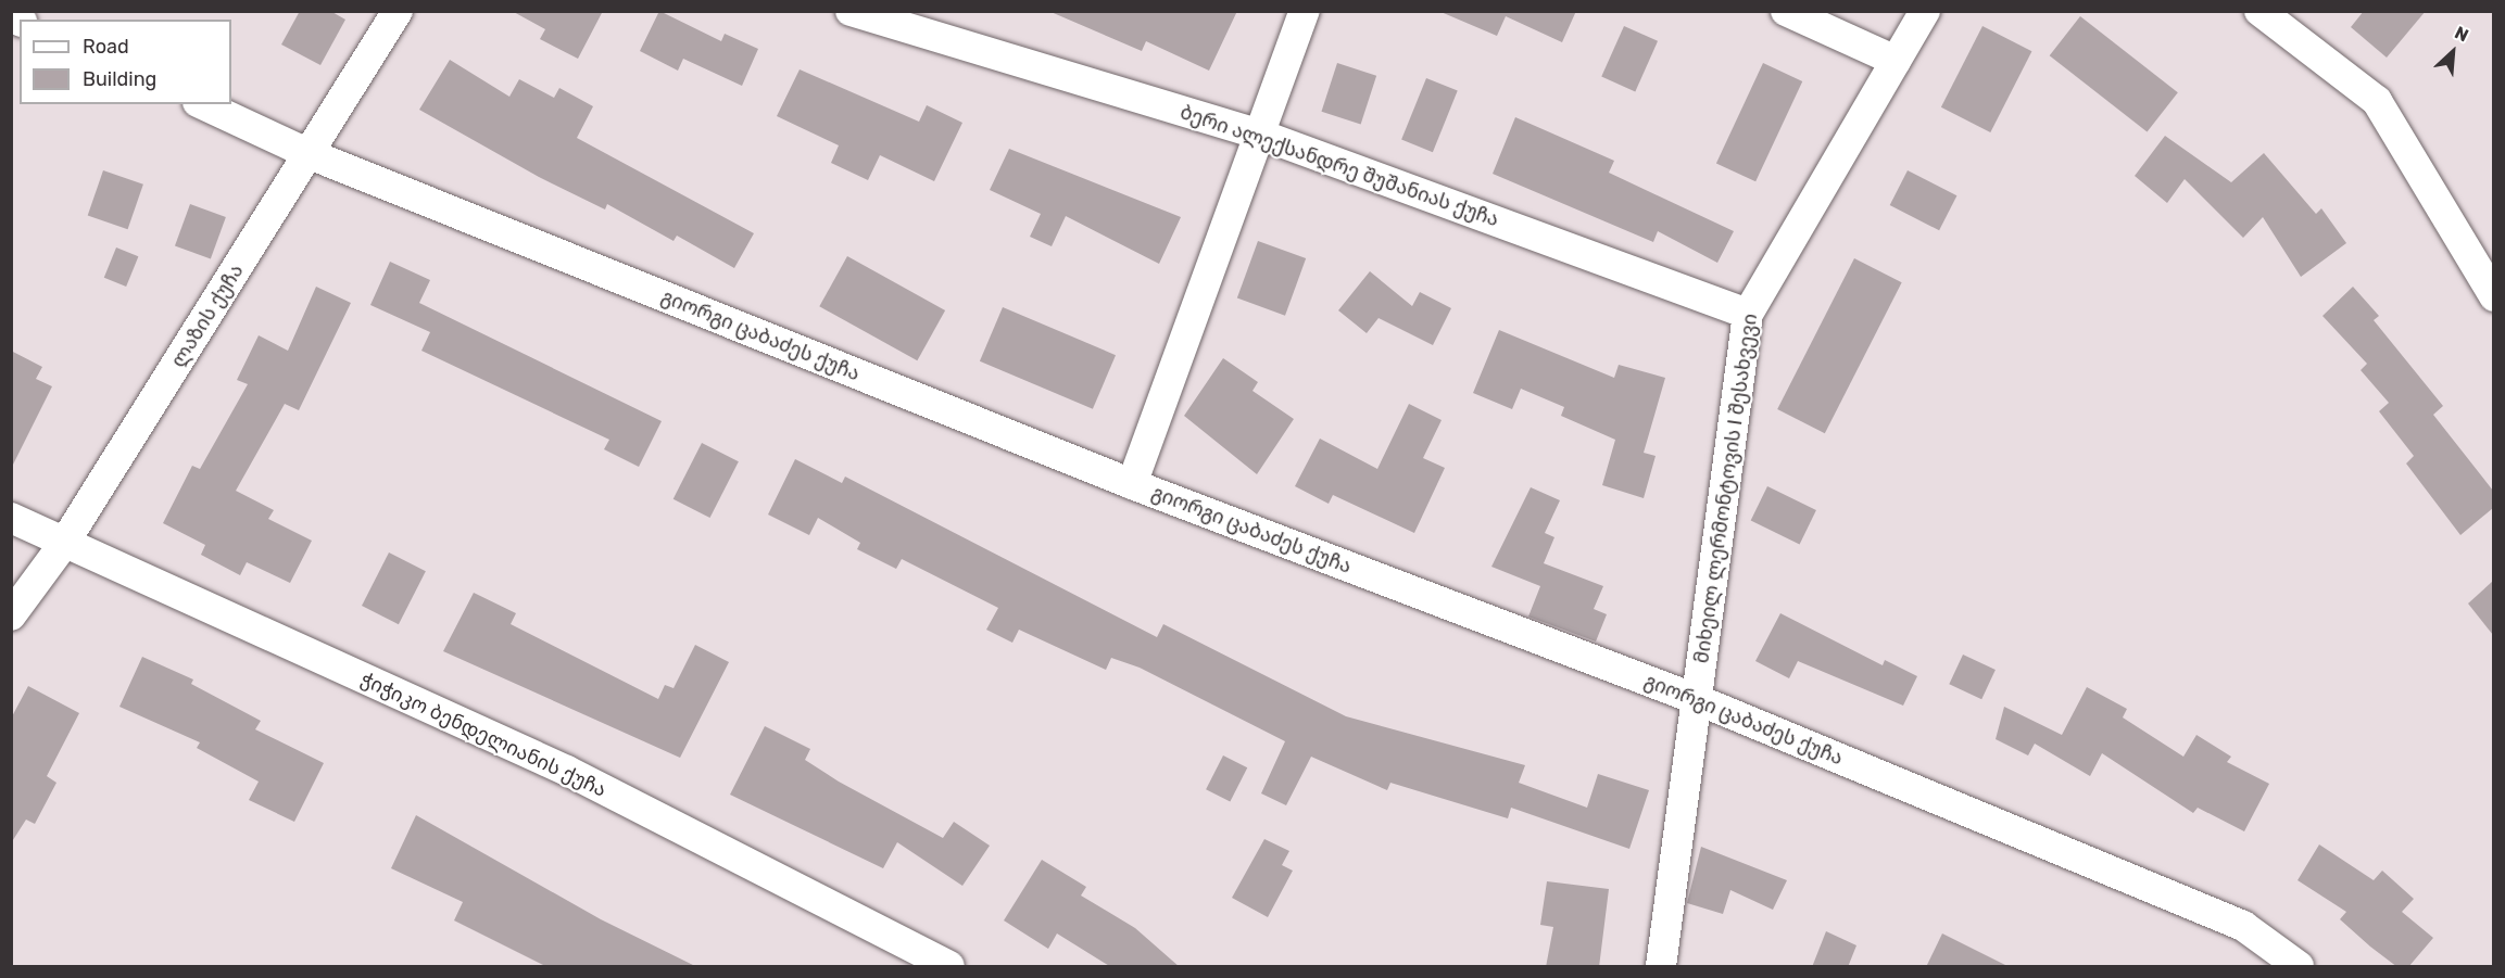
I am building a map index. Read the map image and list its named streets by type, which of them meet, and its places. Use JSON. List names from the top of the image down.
{
  "streets": {
    "street": [
      "ბერი ალექსანდრე შუშანიას ქუჩა",
      "ლაზის ქუჩა",
      "გიორგი ცაბაძეს ქუჩა",
      "მიხეილ ლერმონტოვის I შესახვევი",
      "ჭიჭიკო ბენდელიანის ქუჩა"
    ]
  },
  "crossings": [
    ["ბერი ალექსანდრე შუშანიას ქუჩა", "მიხეილ ლერმონტოვის I შესახვევი"],
    ["ლაზის ქუჩა", "გიორგი ცაბაძეს ქუჩა"],
    ["ლაზის ქუჩა", "ჭიჭიკო ბენდელიანის ქუჩა"],
    ["გიორგი ცაბაძეს ქუჩა", "მიხეილ ლერმონტოვის I შესახვევი"]
  ],
  "legend": ["Road", "Building"],
  "north": "top right"
}
